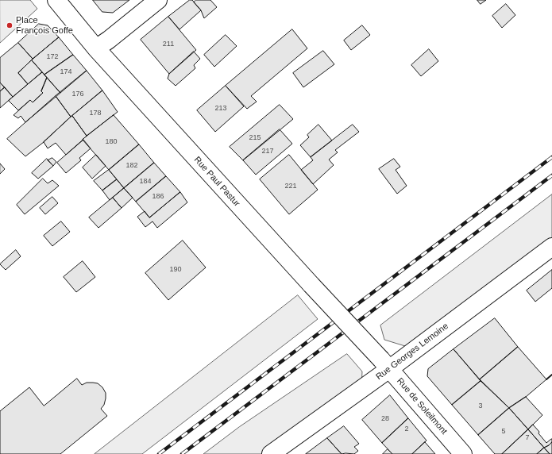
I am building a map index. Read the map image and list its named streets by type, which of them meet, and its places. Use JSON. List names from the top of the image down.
{
  "streets": {
    "street": ["Rue Paul Pastur", "Rue Georges Lemoine", "Rue de Soleilmont"]
  },
  "crossings": [
    ["Rue Paul Pastur", "Rue Georges Lemoine"],
    ["Rue Paul Pastur", "Rue de Soleilmont"],
    ["Rue Georges Lemoine", "Rue de Soleilmont"]
  ],
  "places": ["Place François Goffe"],
  "house_numbers": [
    "211",
    "172",
    "174",
    "176",
    "213",
    "178",
    "215",
    "180",
    "217",
    "182",
    "184",
    "221",
    "186",
    "190",
    "3",
    "28",
    "2",
    "5",
    "7"
  ]
}
